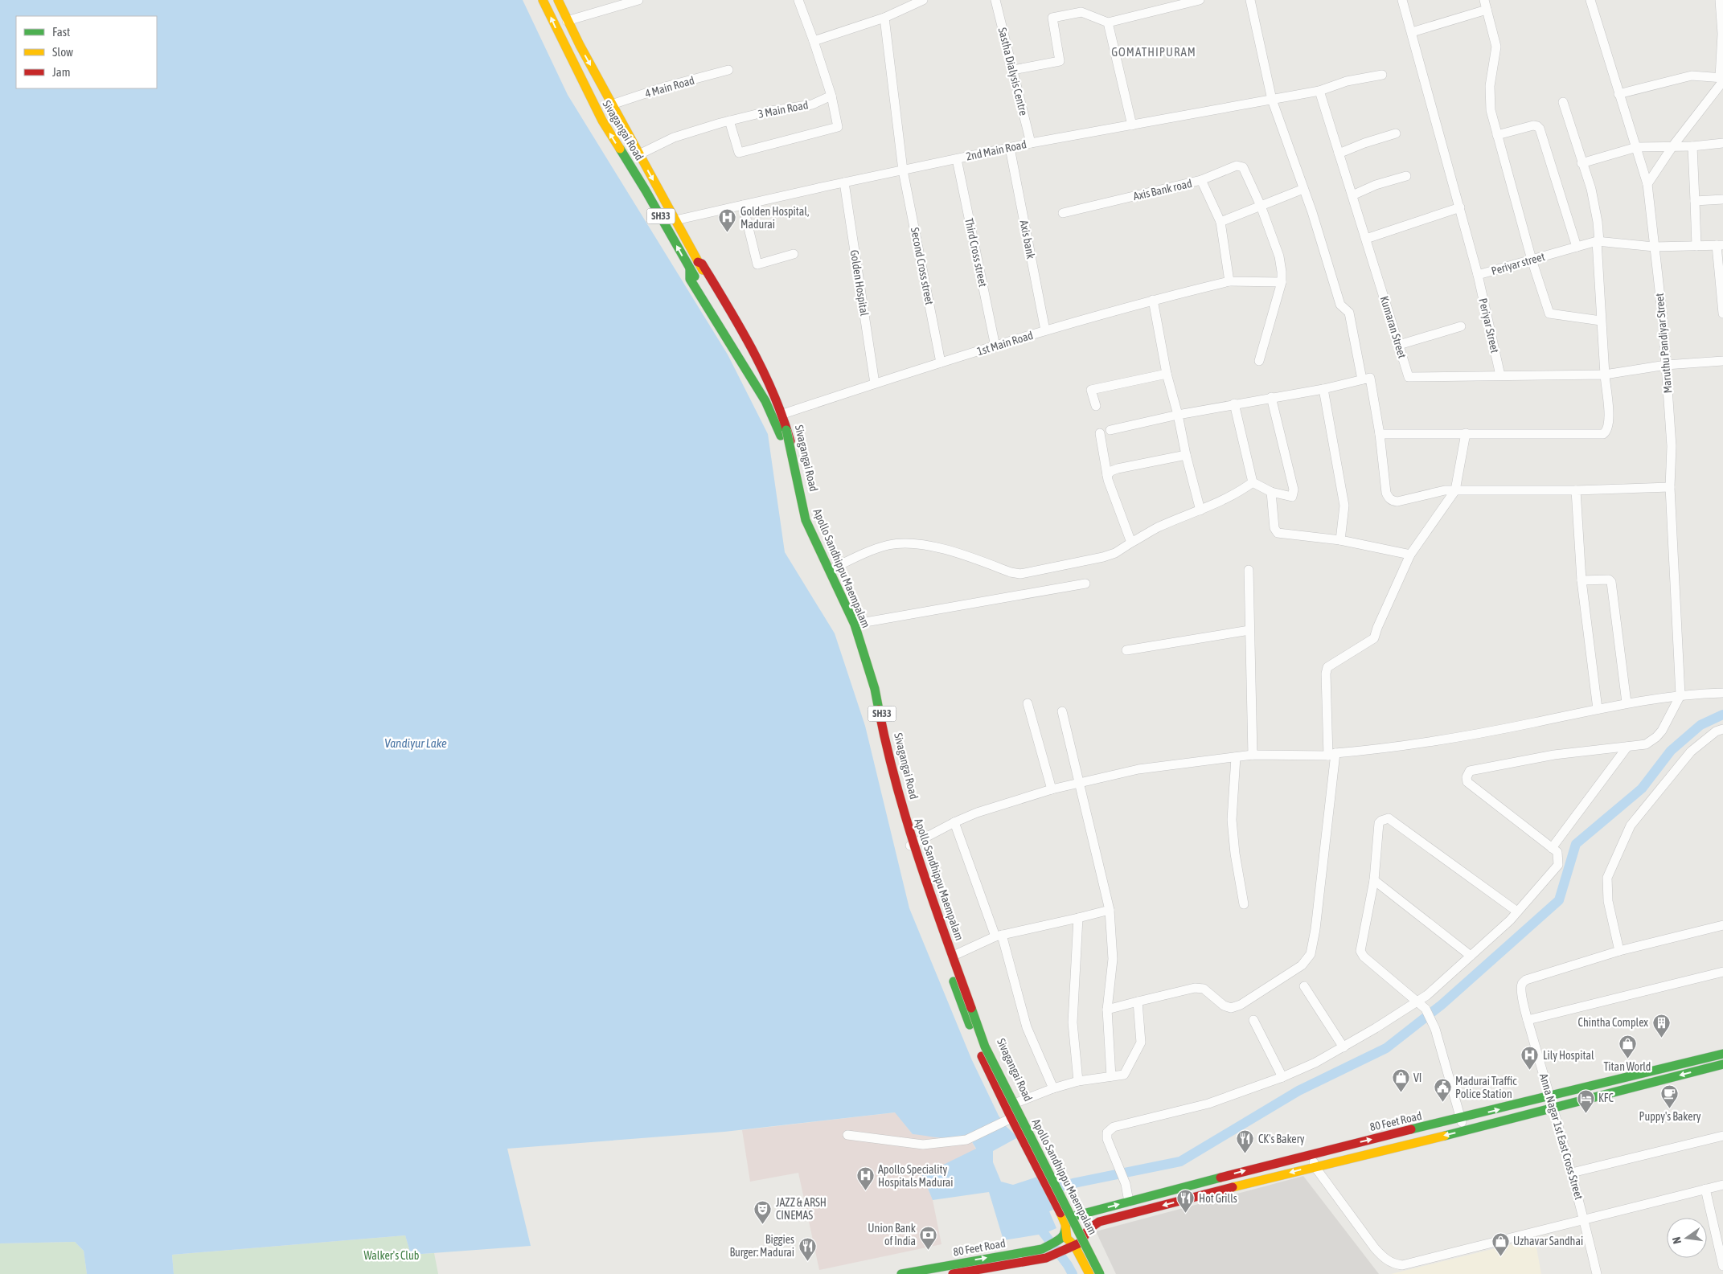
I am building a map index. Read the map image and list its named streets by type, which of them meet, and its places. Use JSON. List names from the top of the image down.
{
  "streets": {
    "main road": [
      "Sivagangai Road",
      "SH33",
      "Apollo Sandhippu Maempalam",
      "80 Feet Road"
    ],
    "street": [
      "Sastha Dialysis Centre",
      "4 Main Road",
      "3 Main Road",
      "2nd Main Road",
      "Axis Bank road",
      "Axis bank",
      "Third Cross street",
      "Periyar street",
      "Second Cross street",
      "Golden Hospital",
      "Periyar Street",
      "Kumaran Street",
      "1st Main Road",
      "Maruthu Pandiyar Street",
      "Anna Nagar 1st East Cross Street"
    ]
  },
  "crossings": [
    ["Sastha Dialysis Centre", "2nd Main Road"],
    ["4 Main Road", "Sivagangai Road"],
    ["3 Main Road", "Sivagangai Road"],
    ["Sivagangai Road", "2nd Main Road"],
    ["Sivagangai Road", "1st Main Road"],
    ["Sivagangai Road", "Apollo Sandhippu Maempalam"],
    ["Sivagangai Road", "80 Feet Road"],
    ["2nd Main Road", "Axis bank"],
    ["2nd Main Road", "Third Cross street"],
    ["2nd Main Road", "Second Cross street"],
    ["2nd Main Road", "Golden Hospital"],
    ["2nd Main Road", "Kumaran Street"],
    ["Axis Bank road", "1st Main Road"],
    ["Axis bank", "1st Main Road"],
    ["Third Cross street", "1st Main Road"],
    ["Periyar street", "Periyar Street"],
    ["Second Cross street", "1st Main Road"],
    ["Golden Hospital", "1st Main Road"],
    ["Periyar Street", "Kumaran Street"],
    ["80 Feet Road", "Anna Nagar 1st East Cross Street"]
  ],
  "districts": ["GOMATHIPURAM"],
  "water": ["Vandiyur Lake"],
  "parks": ["Walker's Club"],
  "places": {
    "hospital": ["Golden Hospital, Madurai", "Lily Hospital", "Apollo Speciality Hospitals Madurai"],
    "building": ["Chintha Complex"],
    "shop": ["Titan World", "VI", "Uzhavar Sandhai"],
    "public building": ["Madurai Traffic Police Station"],
    "cafe": ["Puppy's Bakery"],
    "hotel": ["KFC"],
    "restaurant": ["CK's Bakery", "Hot Grills", "Biggies Burger: Madurai"],
    "theatre": ["JAZZ & ARSH CINEMAS"],
    "bank": ["Union Bank of India"]
  },
  "legend": ["Fast", "Slow", "Jam"],
  "north": "left"
}
